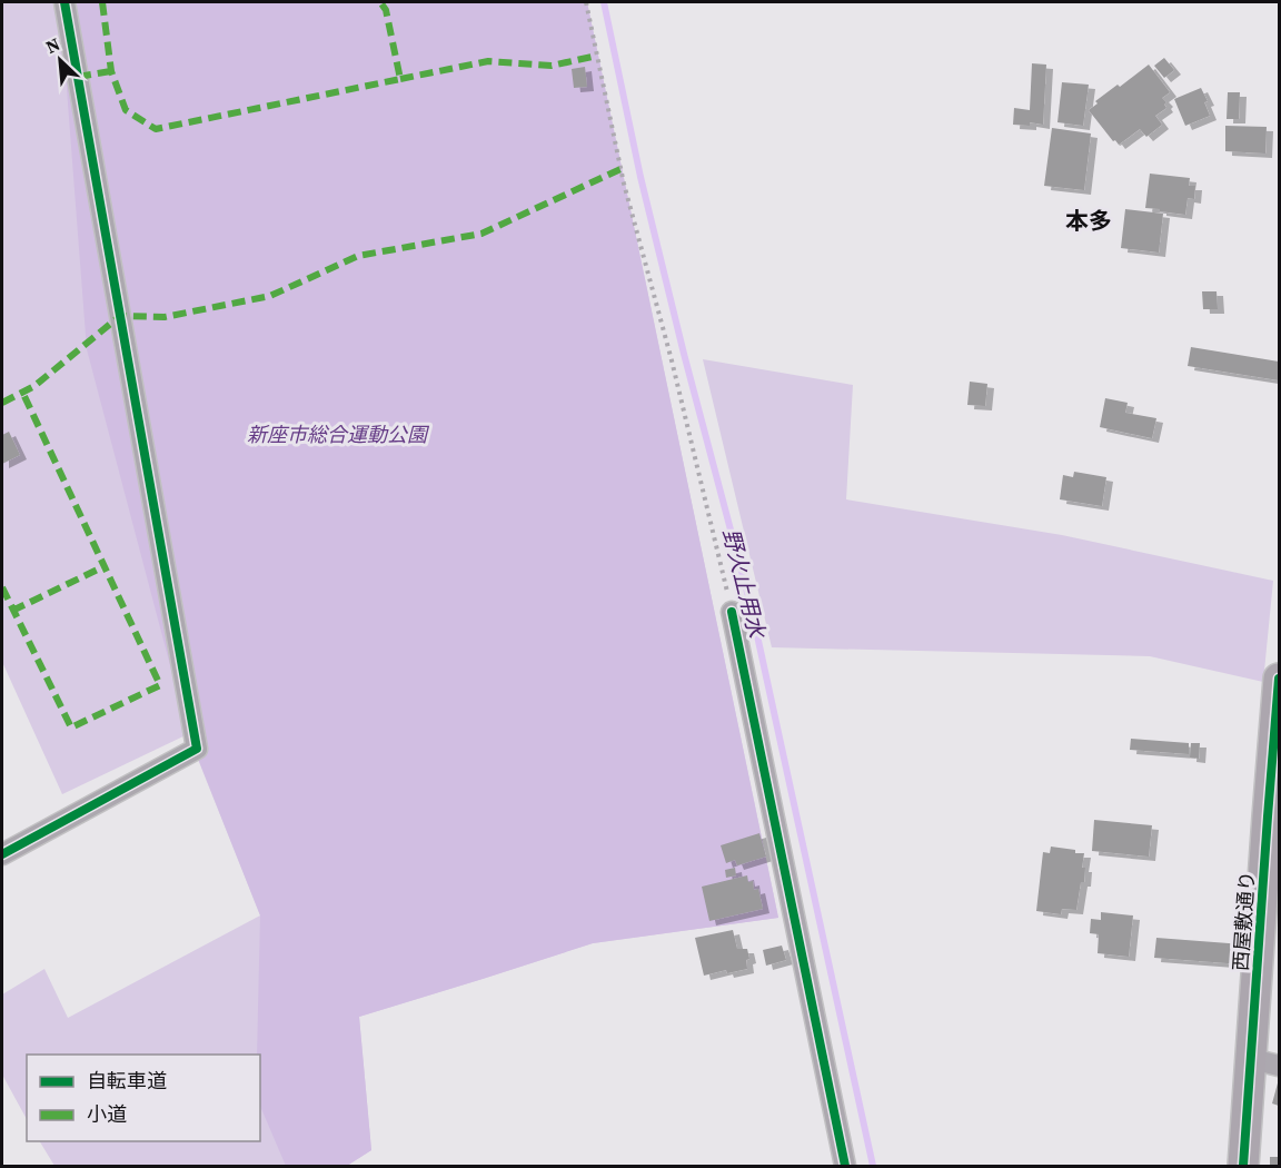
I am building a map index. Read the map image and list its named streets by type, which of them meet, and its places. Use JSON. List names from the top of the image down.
{
  "streets": {
    "street": ["西屋敷通り"]
  },
  "districts": ["本多"],
  "water": ["野火止用水"],
  "parks": ["新座市総合運動公園"],
  "legend": ["自転車道", "小道"],
  "north": "top left"
}
